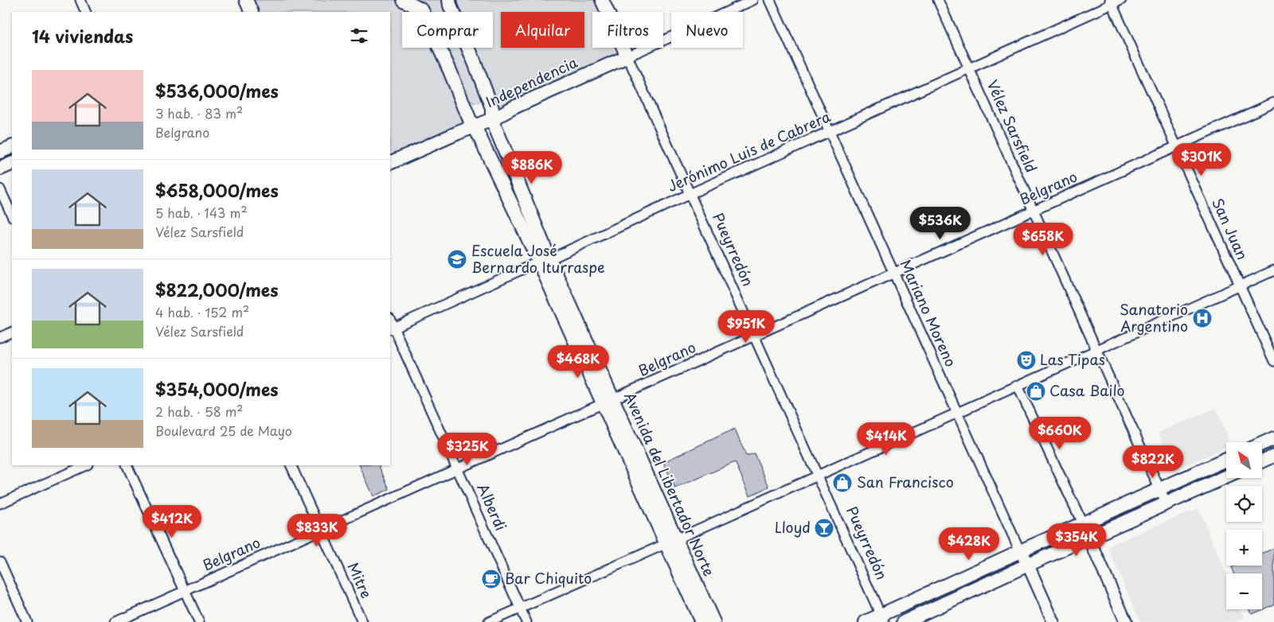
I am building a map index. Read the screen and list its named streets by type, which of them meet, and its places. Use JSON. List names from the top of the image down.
{
  "streets": {
    "main road": ["Independencia", "Pueyrredón", "Avenida del Libertador Norte"],
    "street": [
      "Vélez Sarsfield",
      "Jerónimo Luis de Cabrera",
      "Belgrano",
      "San Juan",
      "Mariano Moreno",
      "Alberdi",
      "Mitre"
    ]
  },
  "crossings": [
    ["Independencia", "Pueyrredón"],
    ["Independencia", "Avenida del Libertador Norte"],
    ["Vélez Sarsfield", "Jerónimo Luis de Cabrera"],
    ["Vélez Sarsfield", "Belgrano"],
    ["Jerónimo Luis de Cabrera", "San Juan"],
    ["Jerónimo Luis de Cabrera", "Pueyrredón"],
    ["Jerónimo Luis de Cabrera", "Mariano Moreno"],
    ["Jerónimo Luis de Cabrera", "Avenida del Libertador Norte"],
    ["Jerónimo Luis de Cabrera", "Alberdi"],
    ["Belgrano", "San Juan"],
    ["Belgrano", "Pueyrredón"],
    ["Belgrano", "Mariano Moreno"],
    ["Belgrano", "Avenida del Libertador Norte"],
    ["Belgrano", "Alberdi"],
    ["Belgrano", "Mitre"]
  ],
  "places": {
    "school or university": ["Escuela José Bernardo Iturraspe"],
    "hospital": ["Sanatorio Argentino"],
    "theatre": ["Las Tipas"],
    "shop": ["Casa Bailo", "San Francisco"],
    "bar": ["Lloyd"],
    "cafe": ["Bar Chiquito"]
  },
  "north": "top left",
  "page": {
    "chip": [
      "Comprar",
      "Alquilar",
      "Filtros",
      "Nuevo"
    ],
    "heading": "14 viviendas",
    "list": [
      {
        "name": "$536,000/mes",
        "note": "3 hab. · 83 m² · Belgrano"
      },
      {
        "name": "$658,000/mes",
        "note": "5 hab. · 143 m² · Vélez Sarsfield"
      },
      {
        "name": "$822,000/mes",
        "note": "4 hab. · 152 m² · Vélez Sarsfield"
      },
      {
        "name": "$354,000/mes",
        "note": "2 hab. · 58 m² · Boulevard 25 de Mayo"
      }
    ],
    "price": [
      "$301K",
      "$886K",
      "$536K",
      "$658K",
      "$951K",
      "$468K",
      "$660K",
      "$414K",
      "$325K",
      "$822K",
      "$412K",
      "$833K",
      "$354K",
      "$428K"
    ],
    "map_buttons": ["+", "−"]
  }
}
